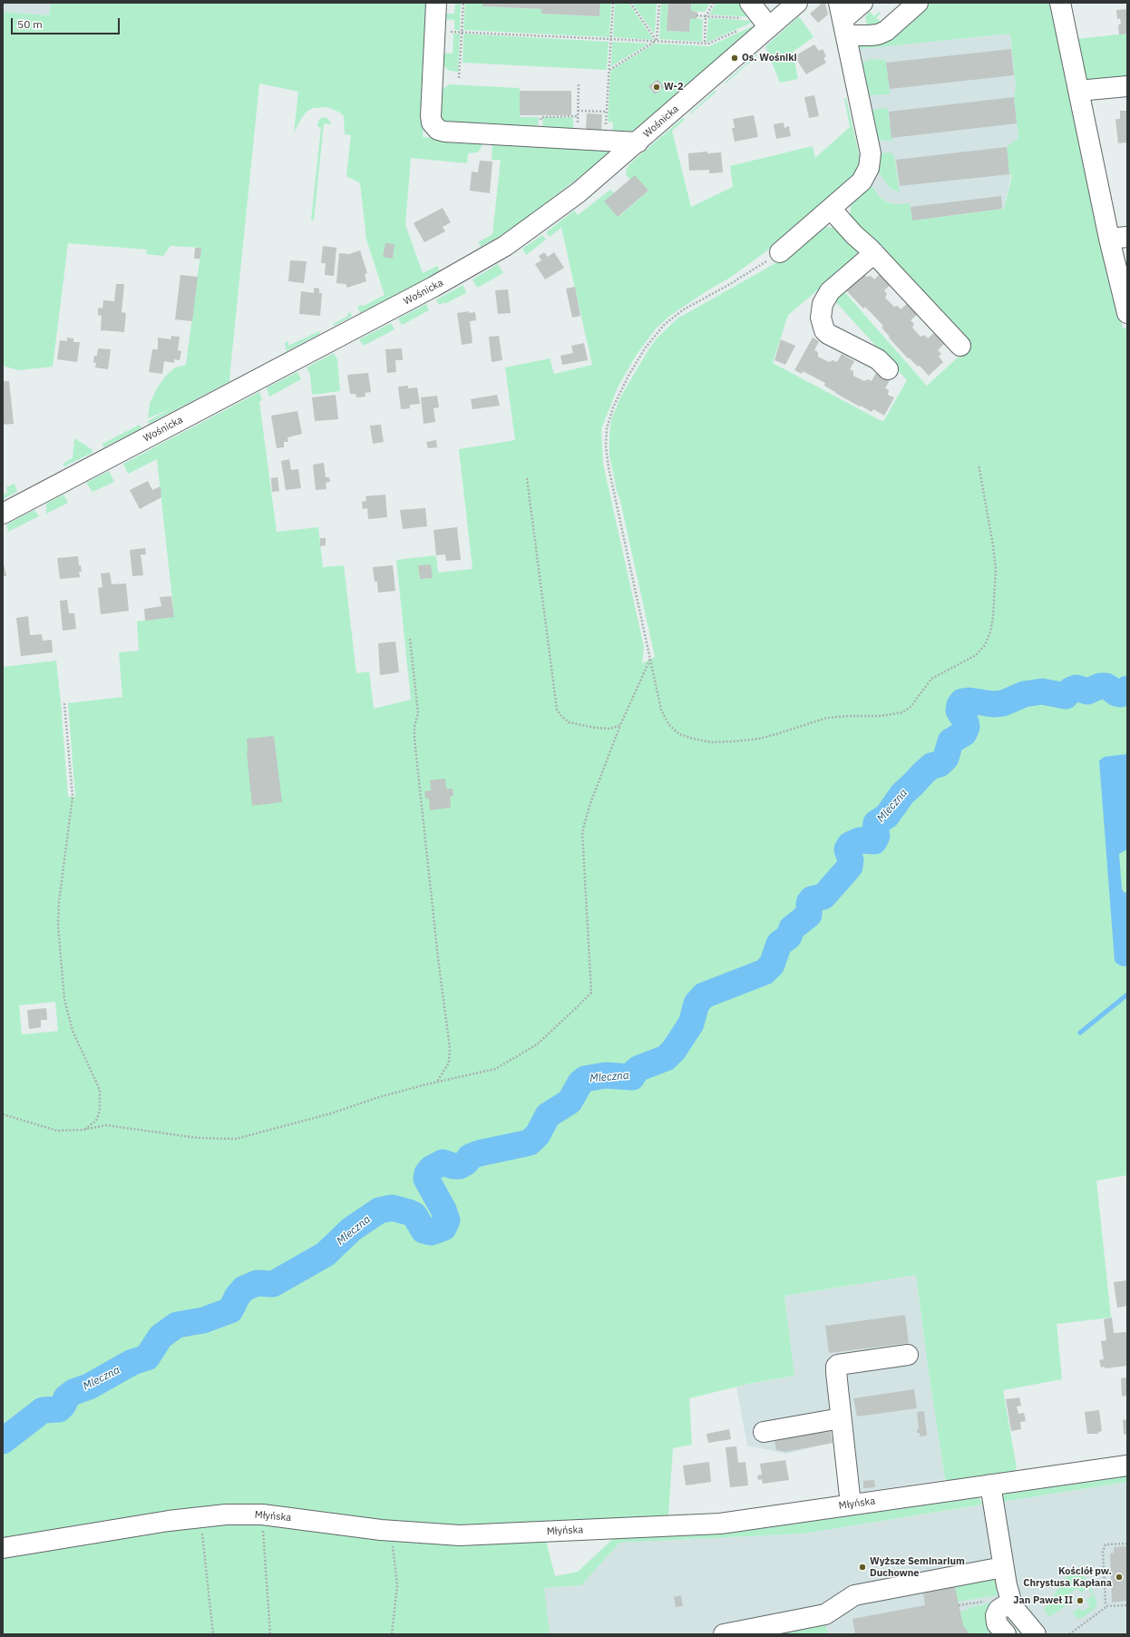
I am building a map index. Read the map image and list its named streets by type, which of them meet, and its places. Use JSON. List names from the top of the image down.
{
  "streets": {
    "street": ["Wośnicka", "Młyńska"]
  },
  "water": ["Mleczna"],
  "places": [
    "Os. Wośniki",
    "W-2",
    "Wyższe Seminarium Duchowne",
    "Kościół pw. Chrystusa Kapłana",
    "Jan Paweł II"
  ],
  "scale_bar": "50 m"
}
